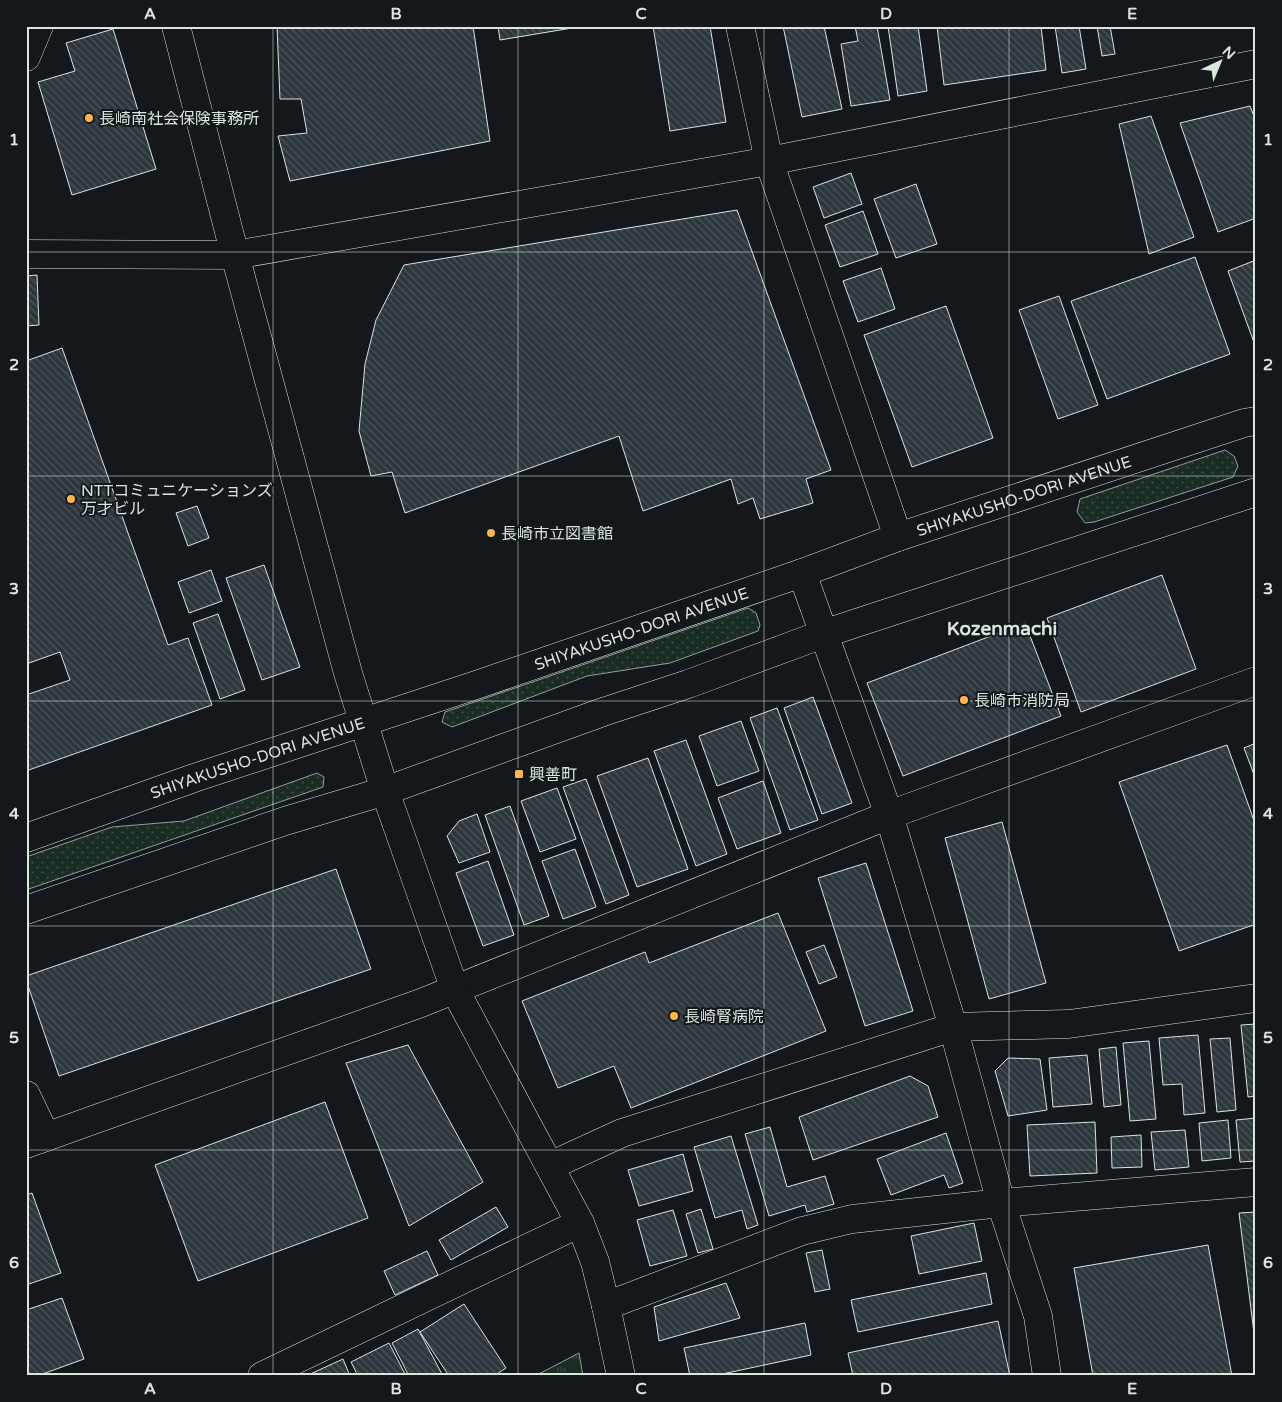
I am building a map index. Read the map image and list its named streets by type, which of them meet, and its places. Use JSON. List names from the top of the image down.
{
  "streets": {
    "main road": ["SHIYAKUSHO-DORI AVENUE"]
  },
  "districts": ["Kozenmachi"],
  "places": {
    "other": [
      "長崎南社会保険事務所",
      "NTTコミュニケーションズ 万才ビル",
      "長崎市立図書館",
      "長崎市消防局",
      "長崎腎病院"
    ],
    "transit": ["興善町"]
  },
  "north": "top right",
  "grid": {
    "columns": [
      "A",
      "B",
      "C",
      "D",
      "E"
    ],
    "rows": [
      "1",
      "2",
      "3",
      "4",
      "5",
      "6"
    ]
  }
}
